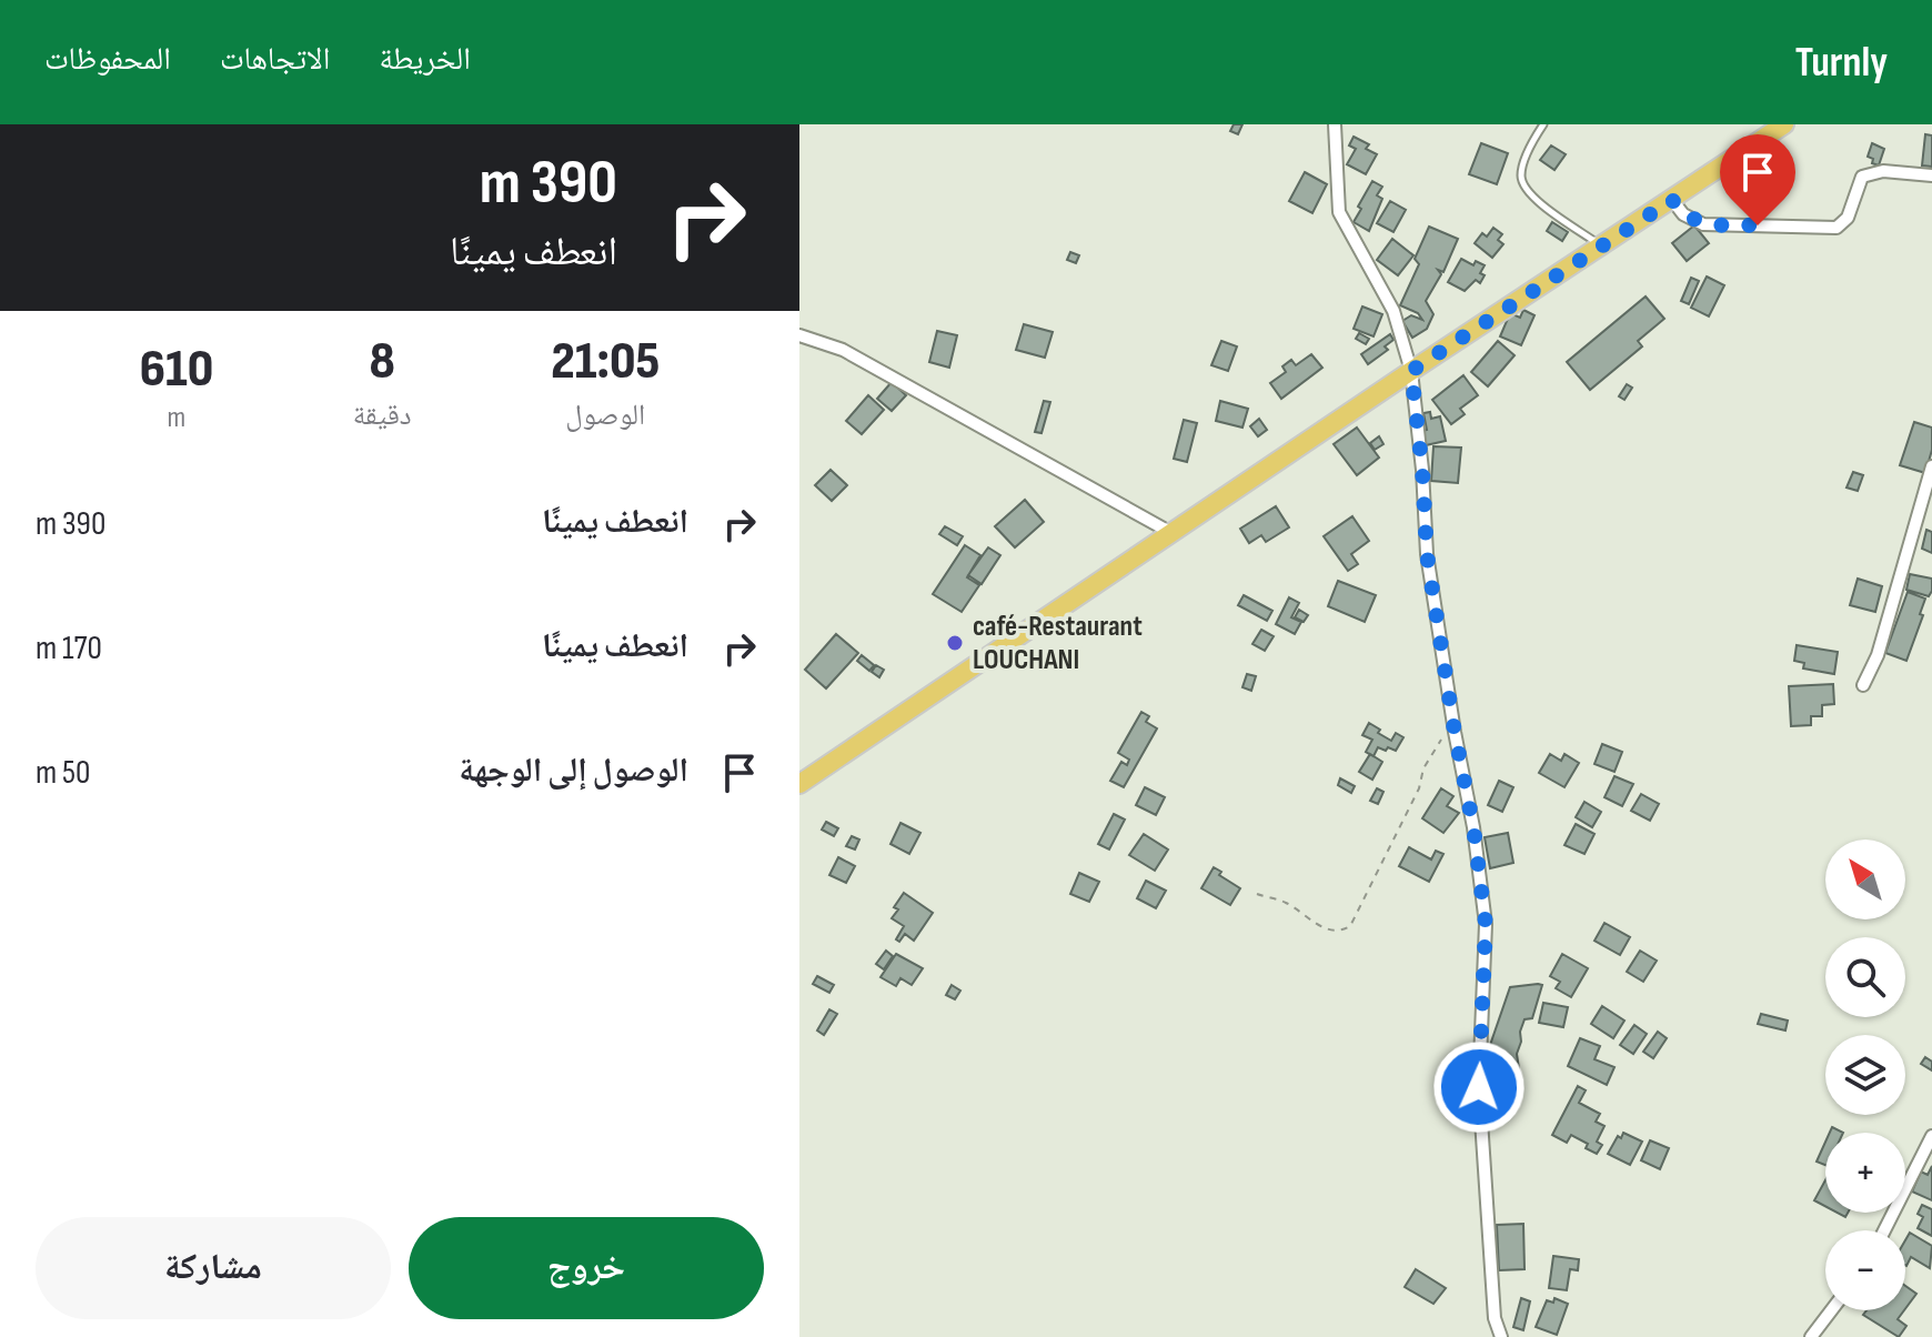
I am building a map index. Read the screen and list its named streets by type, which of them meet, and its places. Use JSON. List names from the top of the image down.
{
  "places": ["café-Restaurant LOUCHANI"],
  "north": "top left",
  "page": {
    "header": "Turnly",
    "nav": ["الخريطة", "الاتجاهات", "المحفوظات"],
    "turn": ["390 m", "انعطف يمينًا"],
    "eta": [
      "21:05",
      "الوصول",
      "8",
      "دقيقة",
      "610",
      "m"
    ],
    "list": [
      {
        "name": "انعطف يمينًا",
        "value": "390 m"
      },
      {
        "name": "انعطف يمينًا",
        "value": "170 m"
      },
      {
        "name": "الوصول إلى الوجهة",
        "value": "50 m"
      }
    ],
    "map_buttons": ["+", "−"],
    "buttons": ["خروج", "مشاركة"]
  }
}
